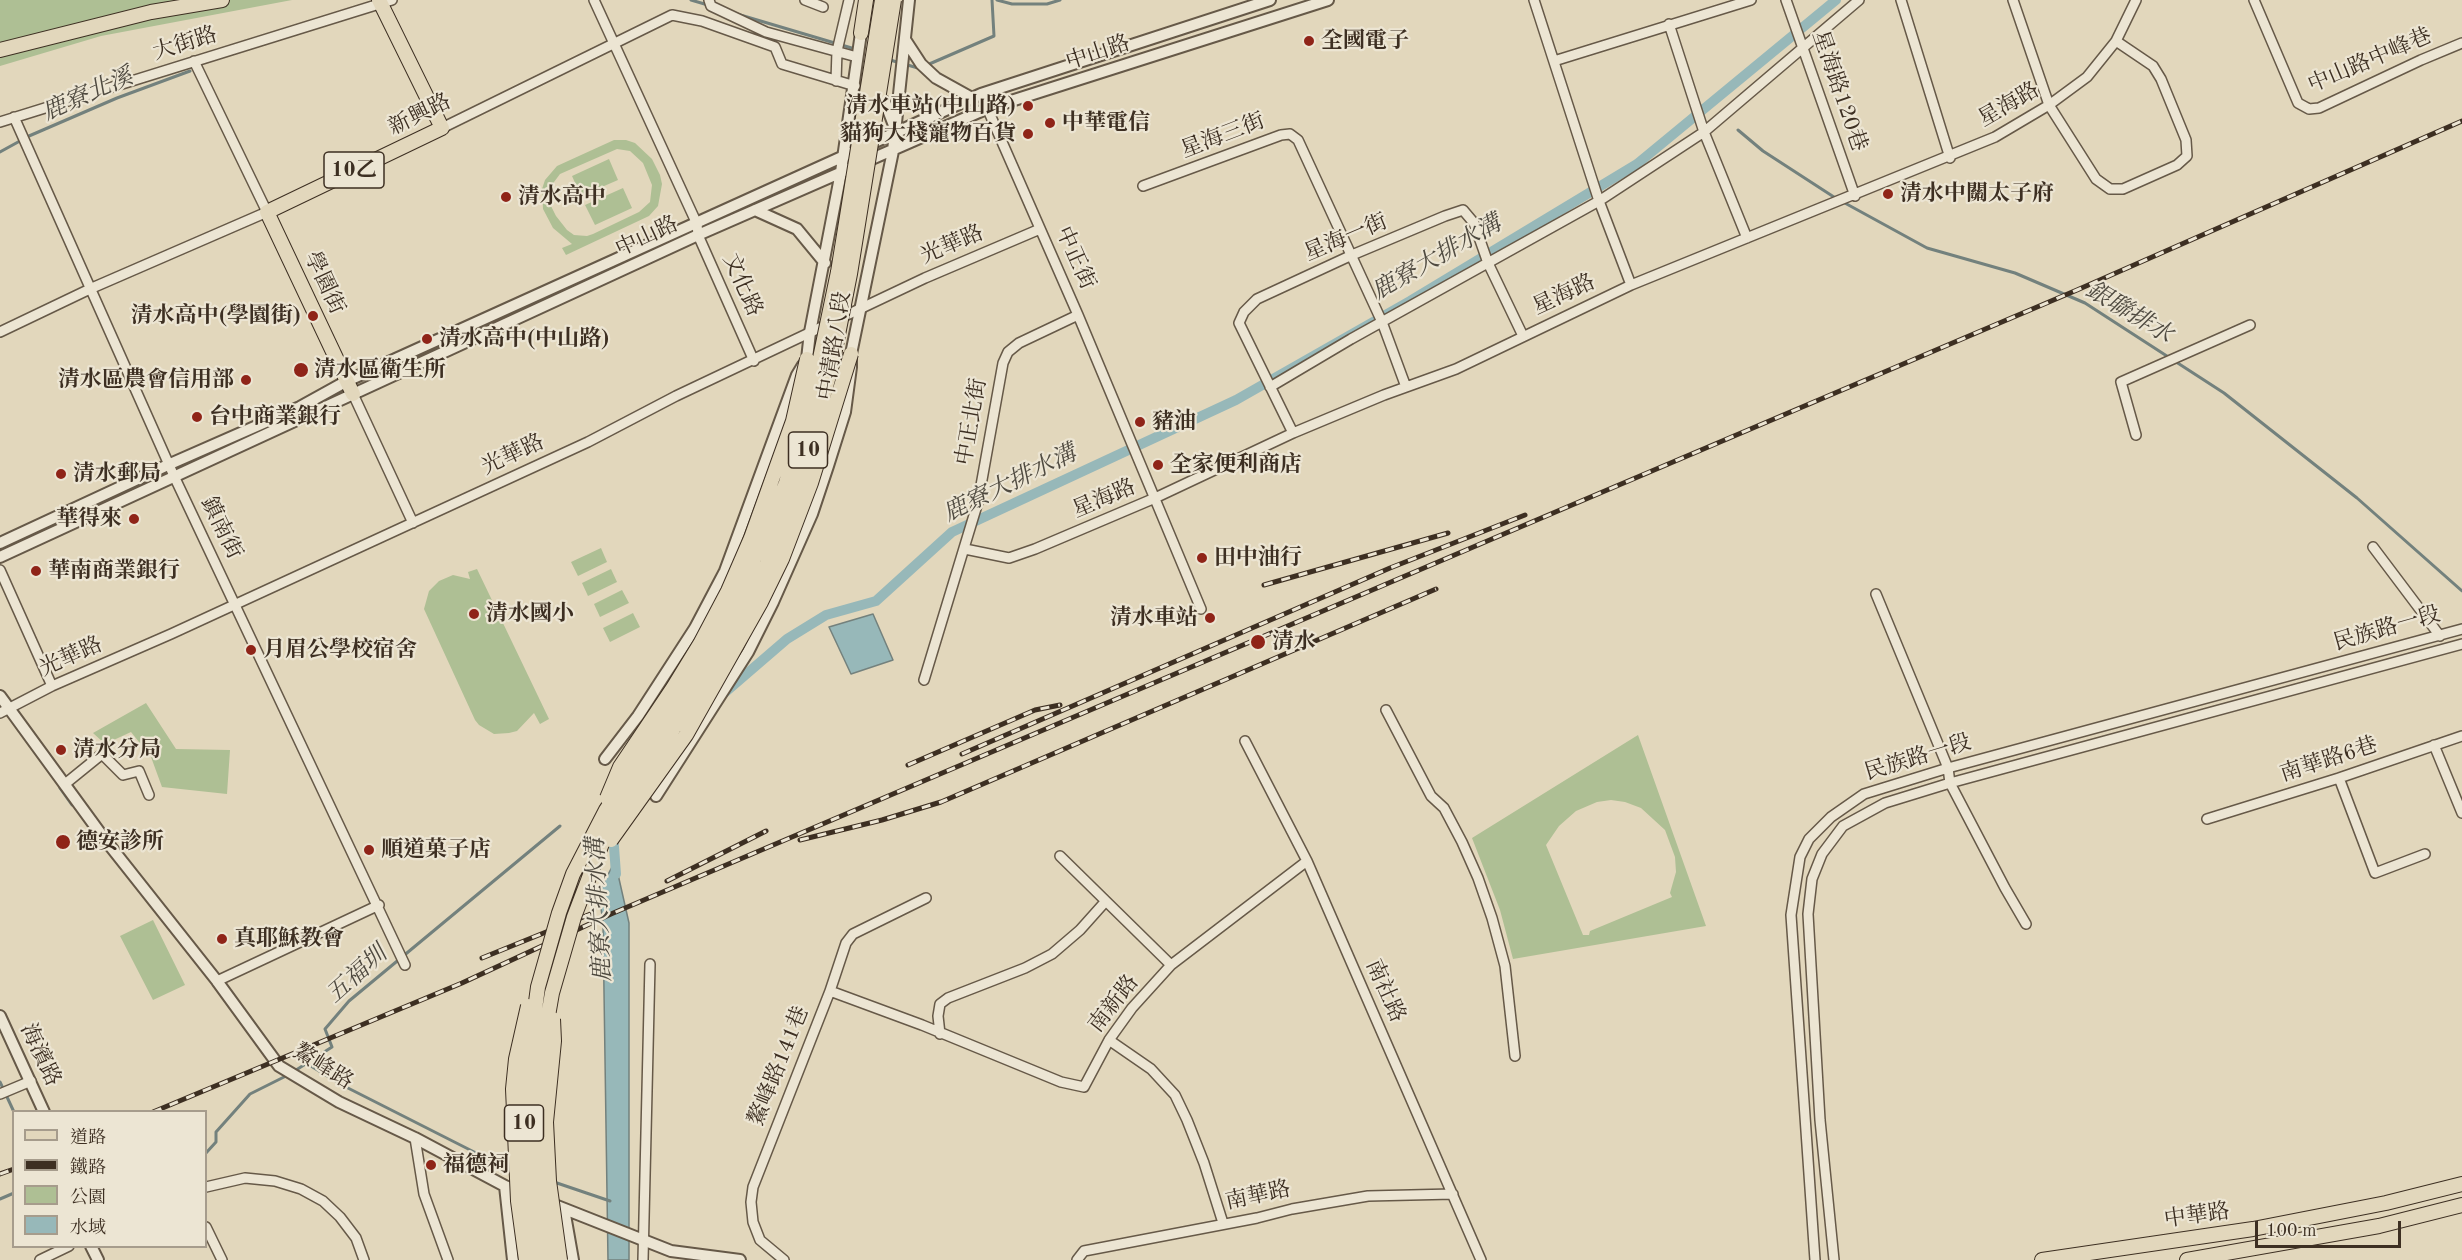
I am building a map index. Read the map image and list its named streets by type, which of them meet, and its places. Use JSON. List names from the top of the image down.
{
  "streets": {
    "main road": [
      "新興路",
      "10乙",
      "學園街",
      "10",
      "中華路"
    ],
    "street": [
      "大街路",
      "中山路",
      "中山路中峰巷",
      "星海路120巷",
      "星海路",
      "星海三街",
      "星海一街",
      "光華路",
      "中正街",
      "文化路",
      "中清路八段",
      "中正北街",
      "鎮南街",
      "民族路一段",
      "南華路6巷",
      "南社路",
      "南新路",
      "海濱路",
      "鰲峰路141巷",
      "鰲峰路",
      "南華路"
    ]
  },
  "crossings": [
    ["大街路", "學園街"],
    ["大街路", "鎮南街"],
    ["中山路", "中正街"],
    ["中山路", "學園街"],
    ["中山路", "文化路"],
    ["中山路", "中清路八段"],
    ["中山路", "鎮南街"],
    ["星海路120巷", "星海路"],
    ["星海路", "星海三街"],
    ["星海路", "星海一街"],
    ["星海路", "中正街"],
    ["星海路", "中正北街"],
    ["新興路", "學園街"],
    ["新興路", "文化路"],
    ["新興路", "中清路八段"],
    ["新興路", "鎮南街"],
    ["星海三街", "星海一街"],
    ["光華路", "中正街"],
    ["光華路", "學園街"],
    ["光華路", "文化路"],
    ["光華路", "中清路八段"],
    ["光華路", "鎮南街"],
    ["光華路", "鰲峰路"],
    ["中正街", "中正北街"],
    ["南社路", "南新路"],
    ["南社路", "南華路"],
    ["南新路", "鰲峰路141巷"]
  ],
  "water": [
    "鹿寮北溪",
    "鹿寮大排水溝",
    "銀聯排水",
    "五福圳"
  ],
  "places": [
    "全國電子",
    "清水車站(中山路)",
    "中華電信",
    "貓狗大棧寵物百貨",
    "清水中關太子府",
    "清水高中",
    "清水高中(學園街)",
    "清水高中(中山路)",
    "清水區衛生所",
    "清水區農會信用部",
    "台中商業銀行",
    "豬油",
    "全家便利商店",
    "清水郵局",
    "華得來",
    "田中油行",
    "華南商業銀行",
    "清水國小",
    "清水車站",
    "清水",
    "月眉公學校宿舍",
    "清水分局",
    "德安診所",
    "順道菓子店",
    "真耶穌教會",
    "福德祠"
  ],
  "legend": [
    "道路",
    "鐵路",
    "公園",
    "水域"
  ],
  "scale_bar": "100 m"
}
